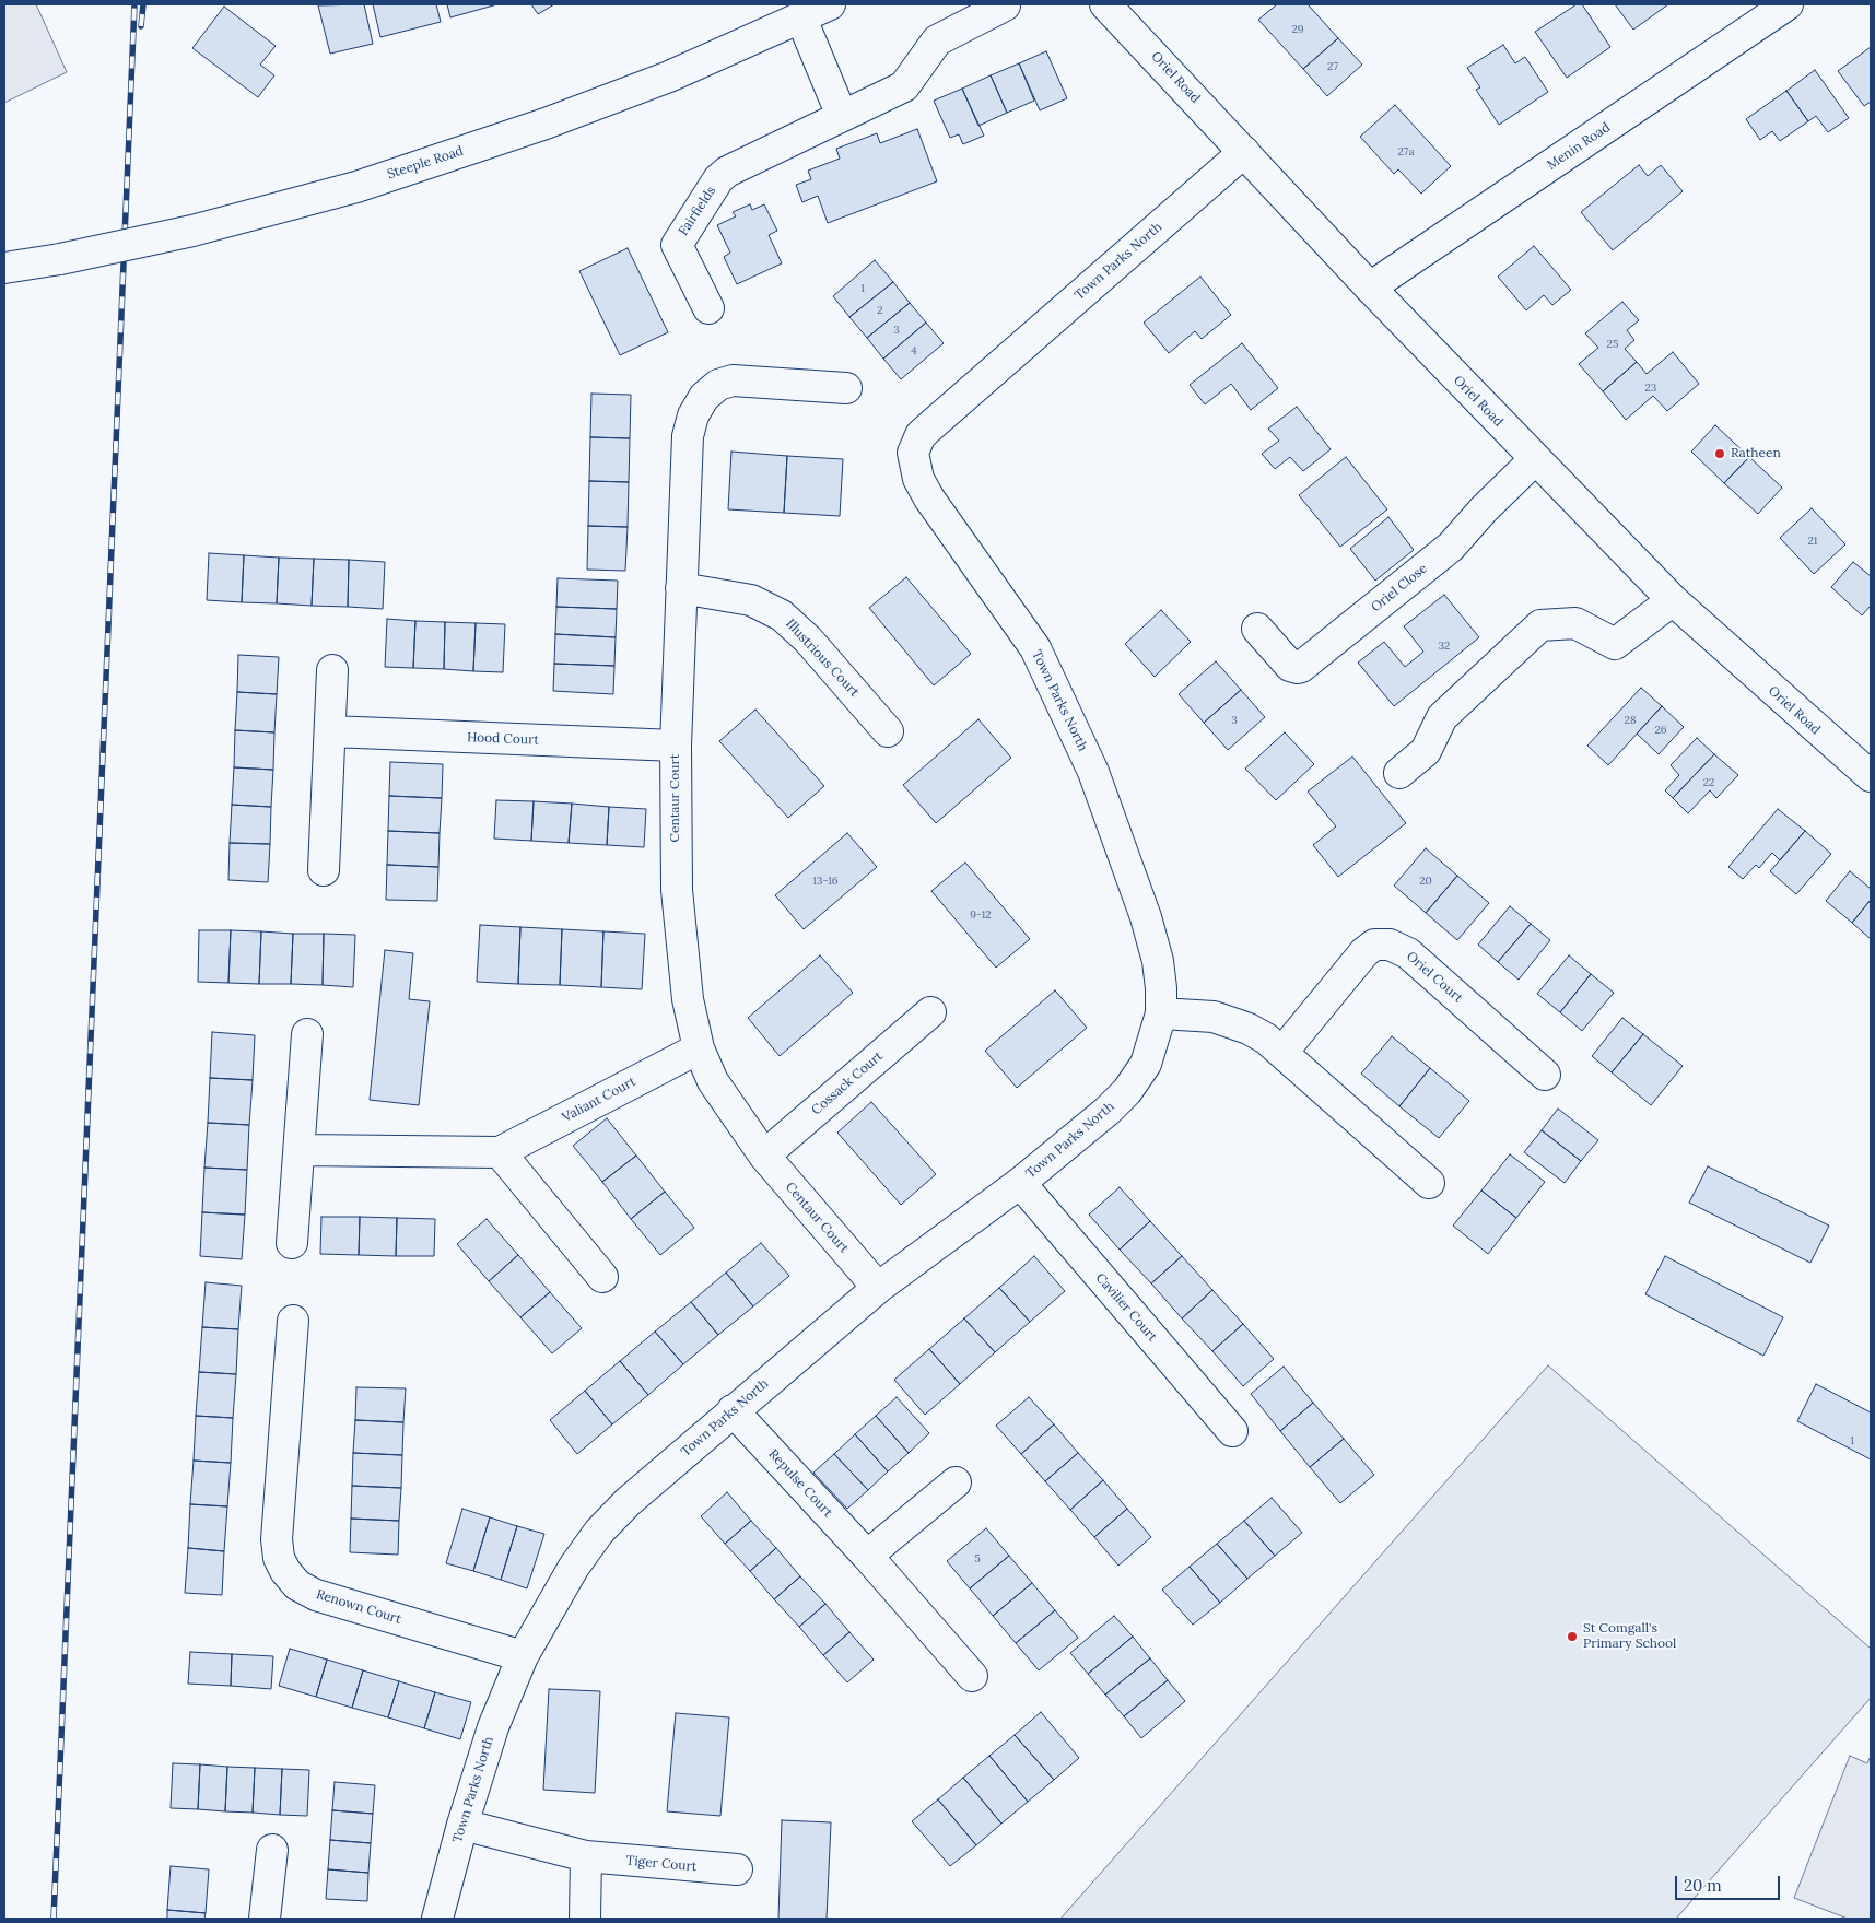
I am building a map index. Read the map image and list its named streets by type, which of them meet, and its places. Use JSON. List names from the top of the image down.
{
  "streets": {
    "street": [
      "Oriel Road",
      "Menin Road",
      "Steeple Road",
      "Fairfields",
      "Town Parks North",
      "Oriel Close",
      "Illustrious Court",
      "Hood Court",
      "Centaur Court",
      "Oriel Court",
      "Cossack Court",
      "Valiant Court",
      "Cavilier Court",
      "Repulse Court",
      "Renown Court",
      "Tiger Court"
    ]
  },
  "crossings": [
    ["Oriel Road", "Menin Road"],
    ["Oriel Road", "Town Parks North"],
    ["Oriel Road", "Oriel Close"],
    ["Town Parks North", "Centaur Court"],
    ["Town Parks North", "Cavilier Court"],
    ["Town Parks North", "Repulse Court"],
    ["Town Parks North", "Renown Court"],
    ["Town Parks North", "Tiger Court"],
    ["Illustrious Court", "Centaur Court"],
    ["Hood Court", "Centaur Court"],
    ["Centaur Court", "Cossack Court"],
    ["Centaur Court", "Valiant Court"]
  ],
  "places": ["Ratheen", "St Comgall's Primary School"],
  "house_numbers": [
    "29",
    "27",
    "27a",
    "1",
    "2",
    "3",
    "25",
    "4",
    "23",
    "21",
    "32",
    "3",
    "28",
    "26",
    "22",
    "13-16",
    "20",
    "9-12",
    "1",
    "5"
  ],
  "scale_bar": "20 m"
}
